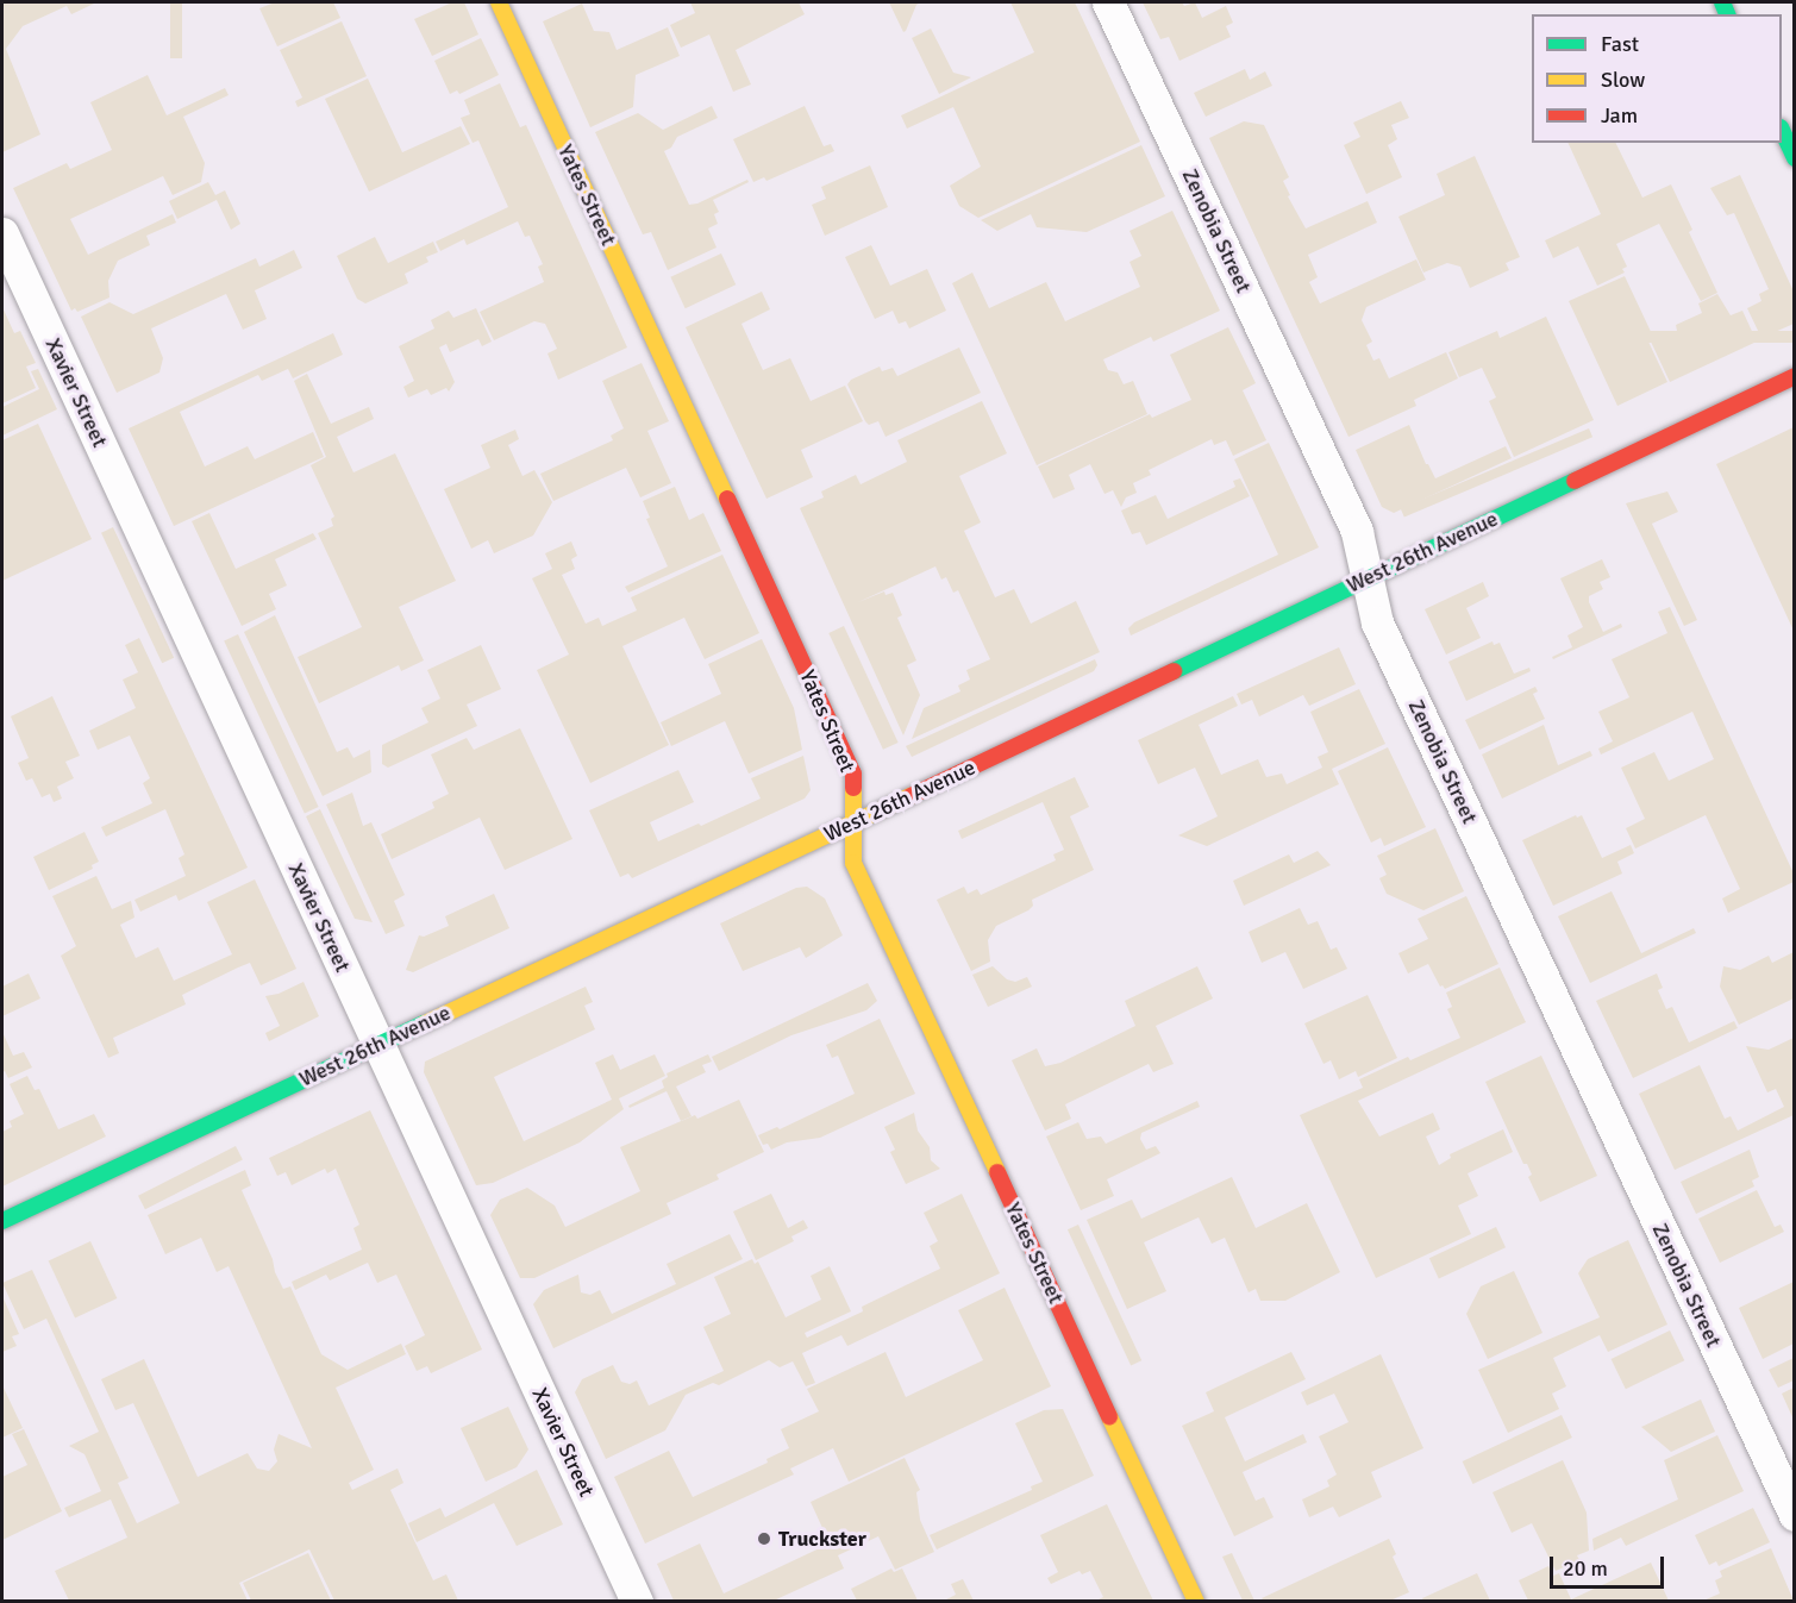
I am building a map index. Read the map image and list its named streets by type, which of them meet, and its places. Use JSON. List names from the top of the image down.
{
  "streets": {
    "street": [
      "Yates Street",
      "Zenobia Street",
      "Xavier Street",
      "West 26th Avenue"
    ]
  },
  "crossings": [
    ["Yates Street", "West 26th Avenue"],
    ["Zenobia Street", "West 26th Avenue"],
    ["Xavier Street", "West 26th Avenue"]
  ],
  "places": ["Truckster"],
  "legend": ["Fast", "Slow", "Jam"],
  "scale_bar": "20 m"
}
